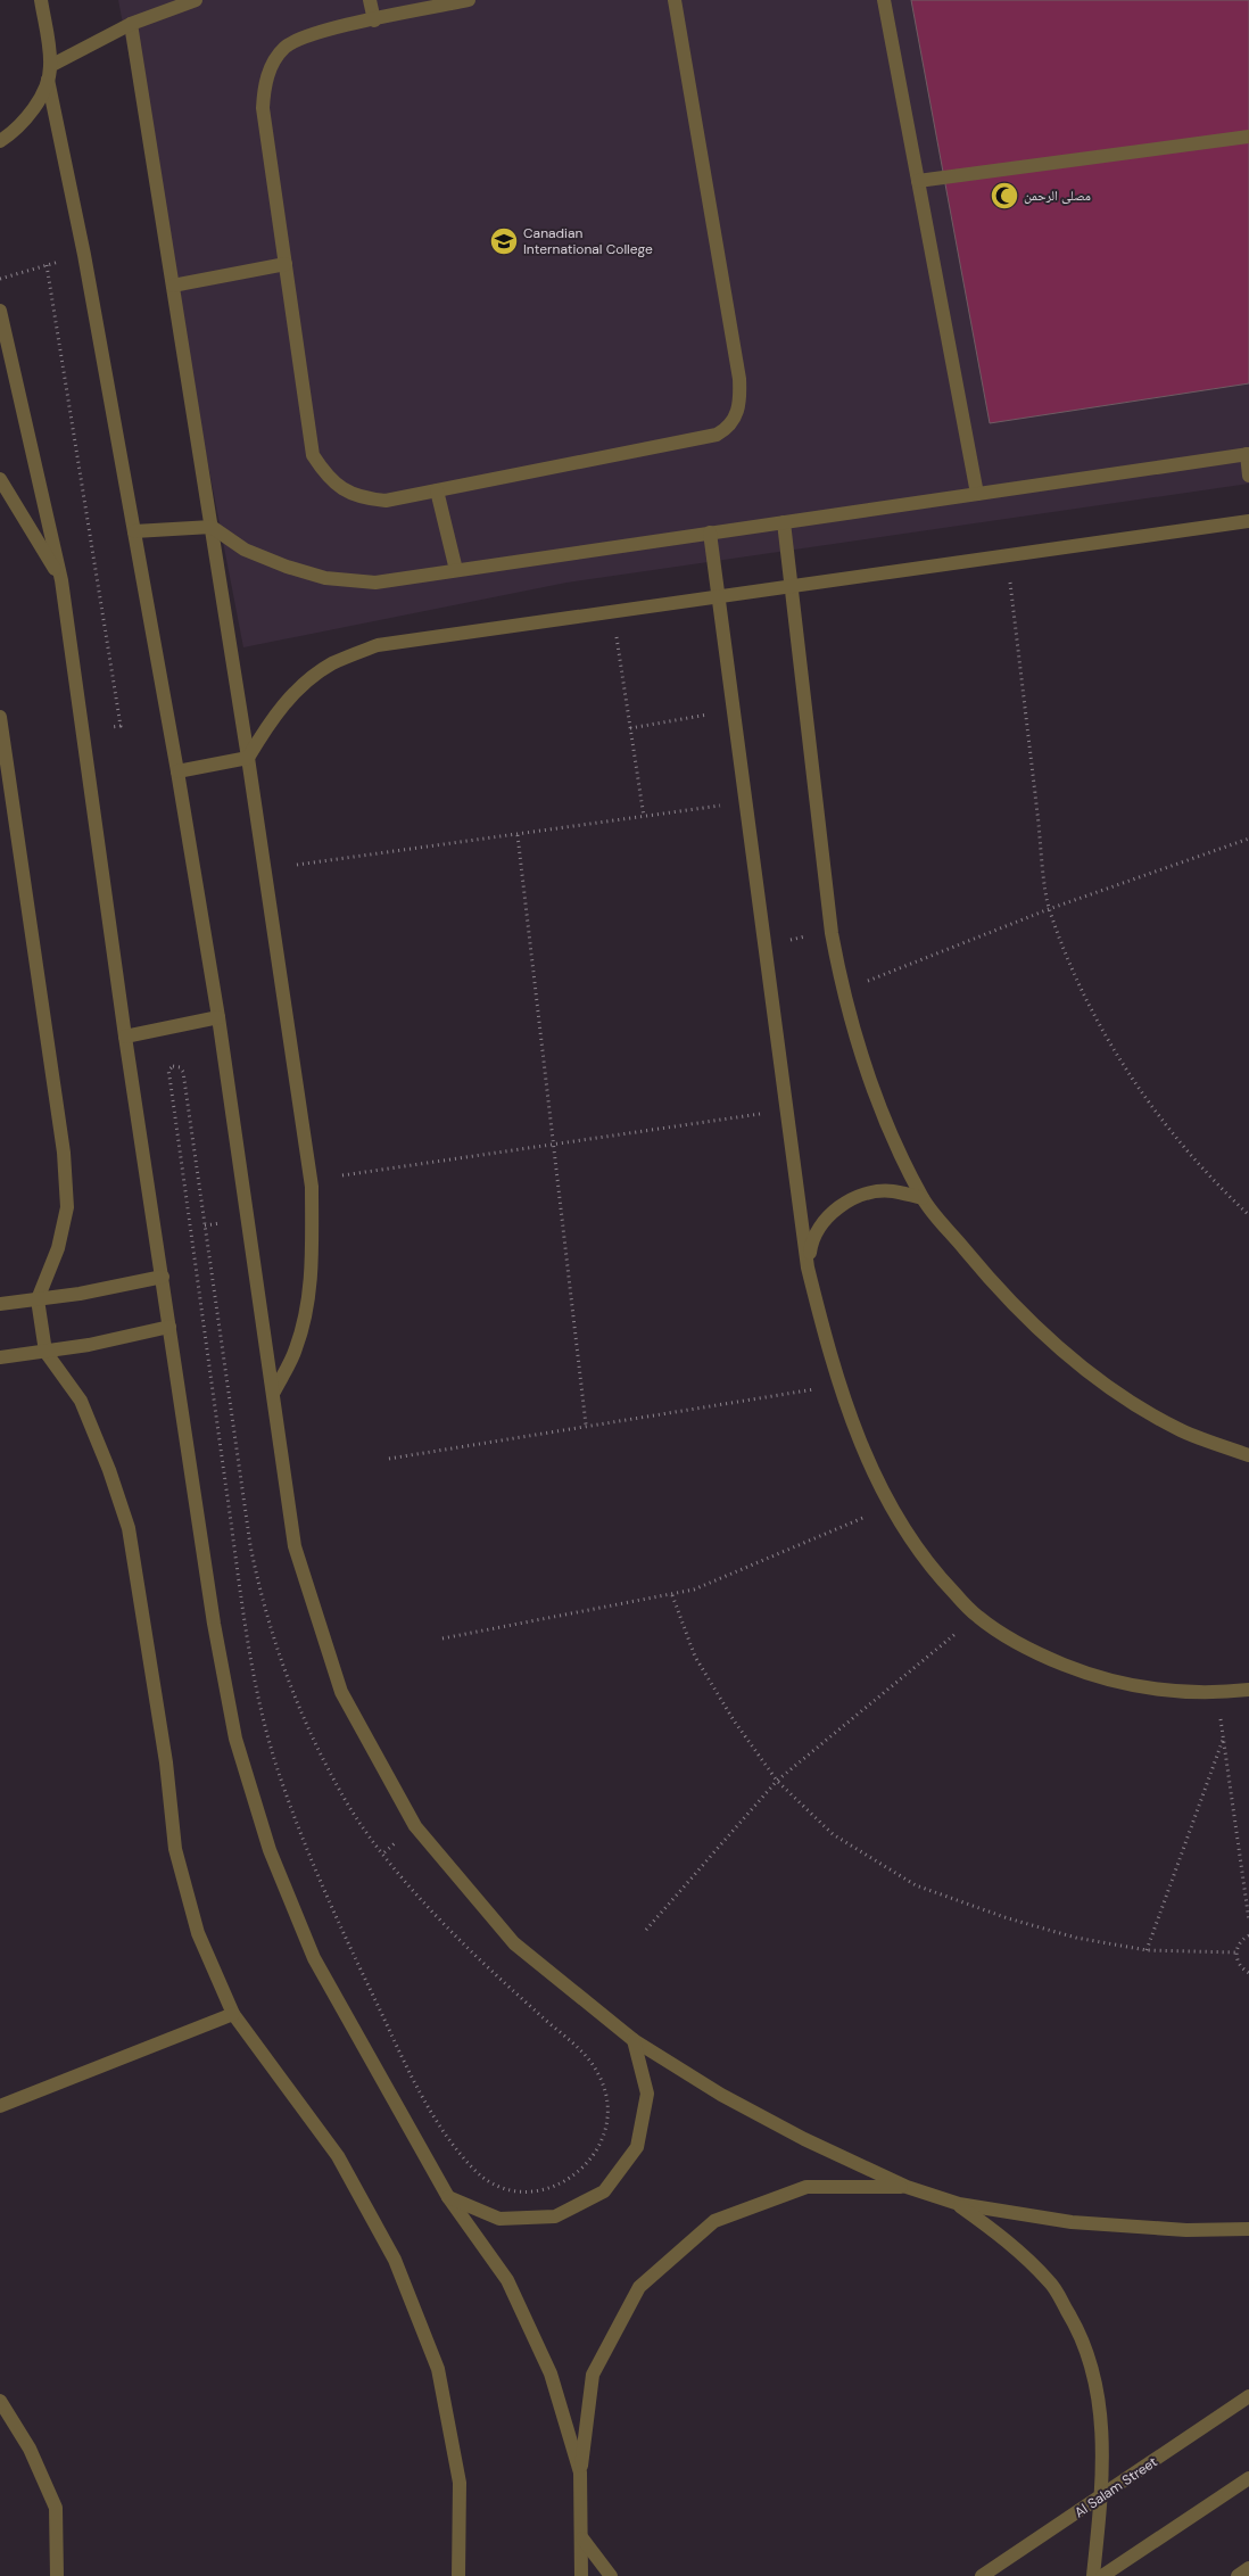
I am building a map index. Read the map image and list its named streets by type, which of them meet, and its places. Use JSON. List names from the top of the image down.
{
  "streets": {
    "street": ["Al Salam Street"]
  },
  "places": {
    "mosque": ["مصلى الرحمن"],
    "school or university": ["Canadian International College"]
  }
}
